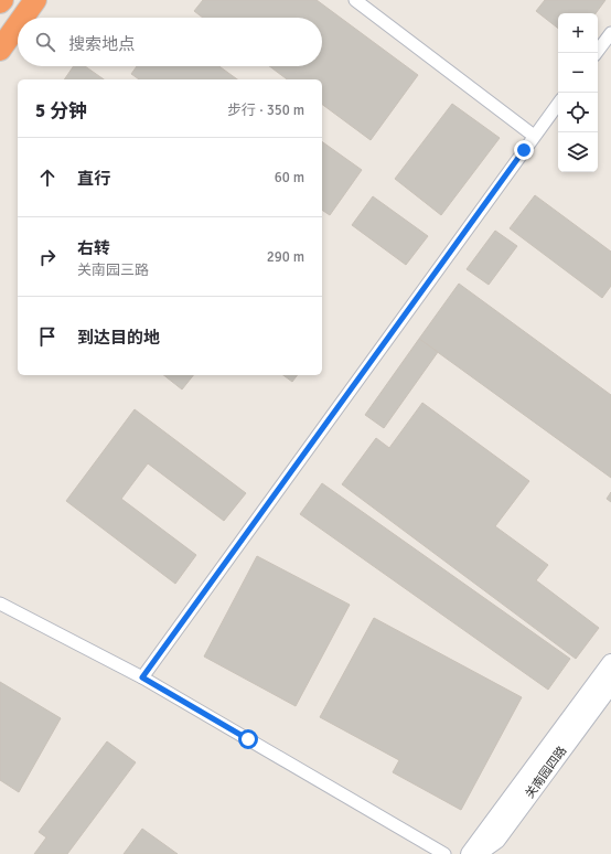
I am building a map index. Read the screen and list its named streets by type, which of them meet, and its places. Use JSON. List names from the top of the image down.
{
  "streets": {
    "street": ["关南园四路"]
  },
  "page": {
    "map_buttons": ["+", "−"],
    "search": "搜索地点",
    "heading": ["5 分钟", "步行 · 350 m"],
    "list": [
      ["直行", "60 m"],
      ["右转", "关南园三路", "290 m"],
      "到达目的地"
    ]
  }
}
